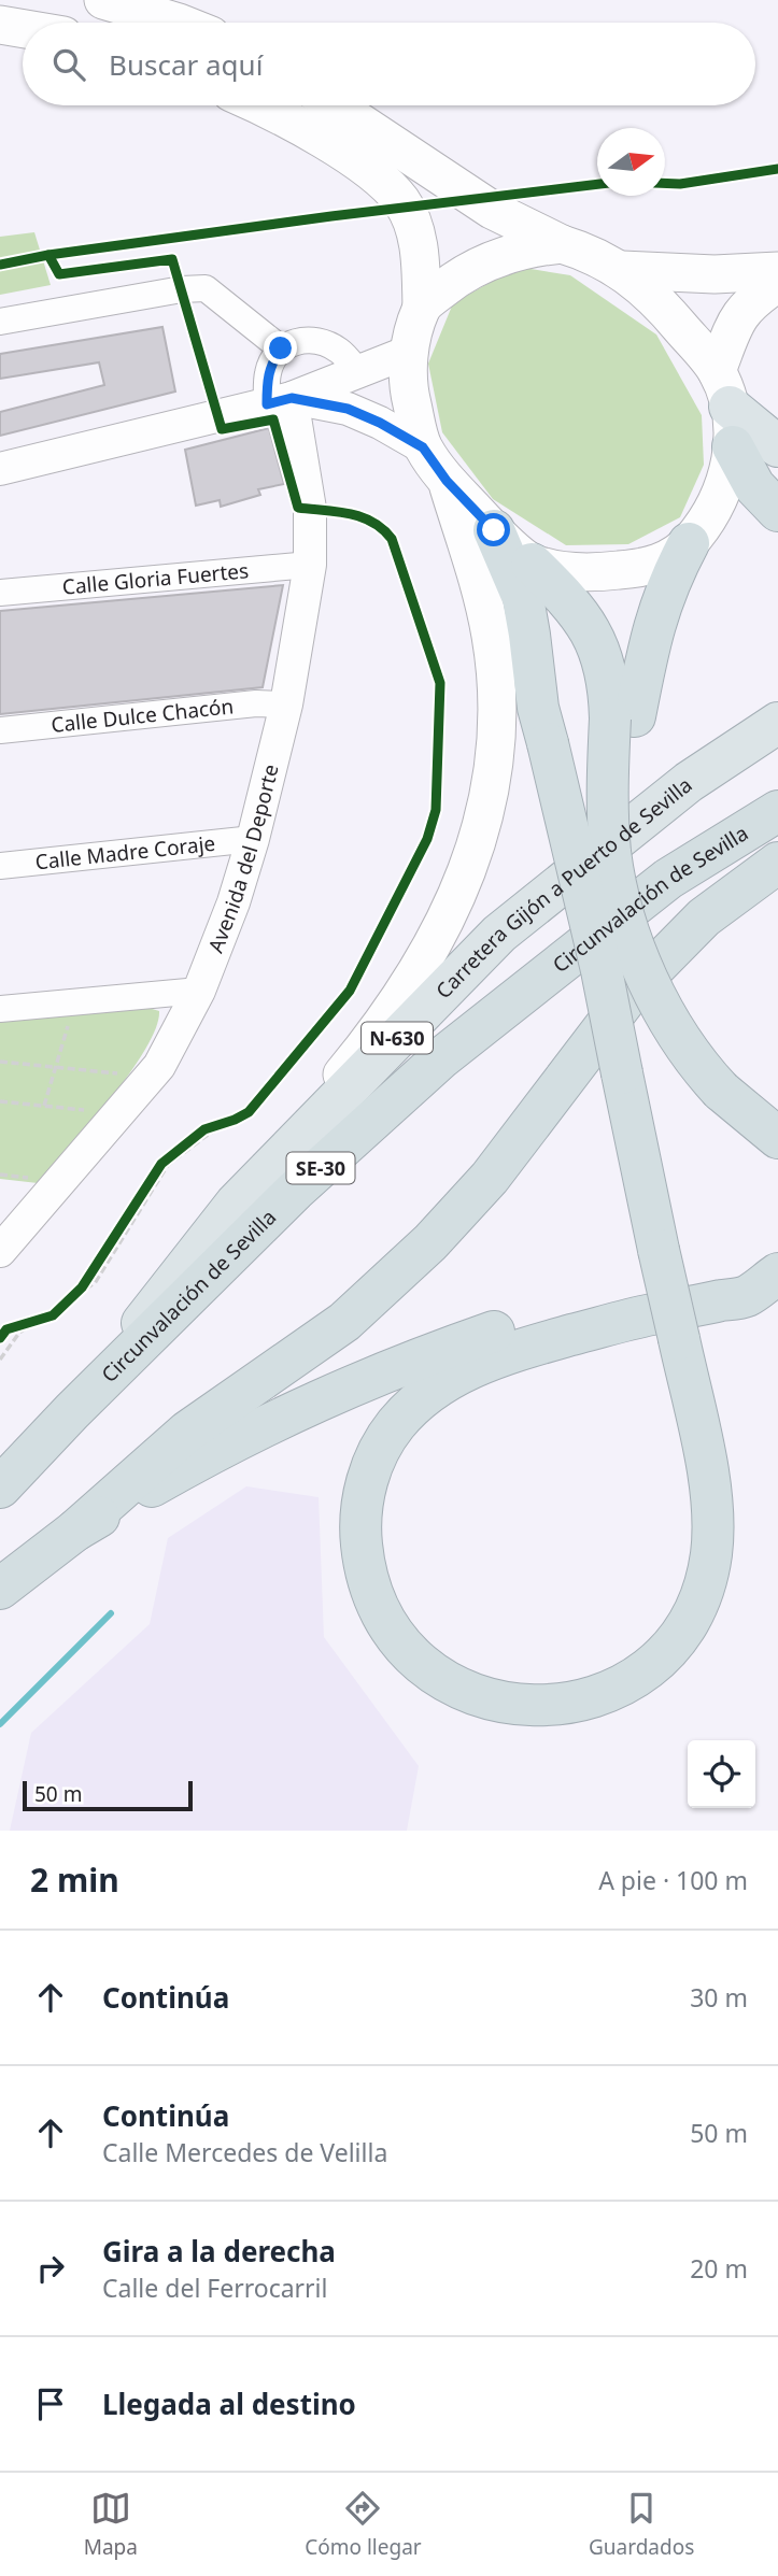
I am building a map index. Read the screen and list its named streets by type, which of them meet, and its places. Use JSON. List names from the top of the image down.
{
  "streets": {
    "highway": [
      "Carretera Gijón a Puerto de Sevilla",
      "Circunvalación de Sevilla",
      "N-630",
      "SE-30"
    ],
    "street": [
      "Calle Gloria Fuertes",
      "Calle Dulce Chacón",
      "Calle Madre Coraje",
      "Avenida del Deporte"
    ]
  },
  "crossings": [
    ["Calle Gloria Fuertes", "Avenida del Deporte"],
    ["Calle Dulce Chacón", "Avenida del Deporte"],
    ["Calle Madre Coraje", "Avenida del Deporte"],
    ["Carretera Gijón a Puerto de Sevilla", "Circunvalación de Sevilla"]
  ],
  "scale_bar": "50 m",
  "north": "right",
  "page": {
    "search": "Buscar aquí",
    "scale": "50 m",
    "heading": ["2 min", "A pie · 100 m"],
    "list": [
      ["Continúa", "30 m"],
      ["Continúa", "Calle Mercedes de Velilla", "50 m"],
      ["Gira a la derecha", "Calle del Ferrocarril", "20 m"],
      "Llegada al destino"
    ],
    "nav": ["Mapa", "Cómo llegar", "Guardados"]
  }
}
